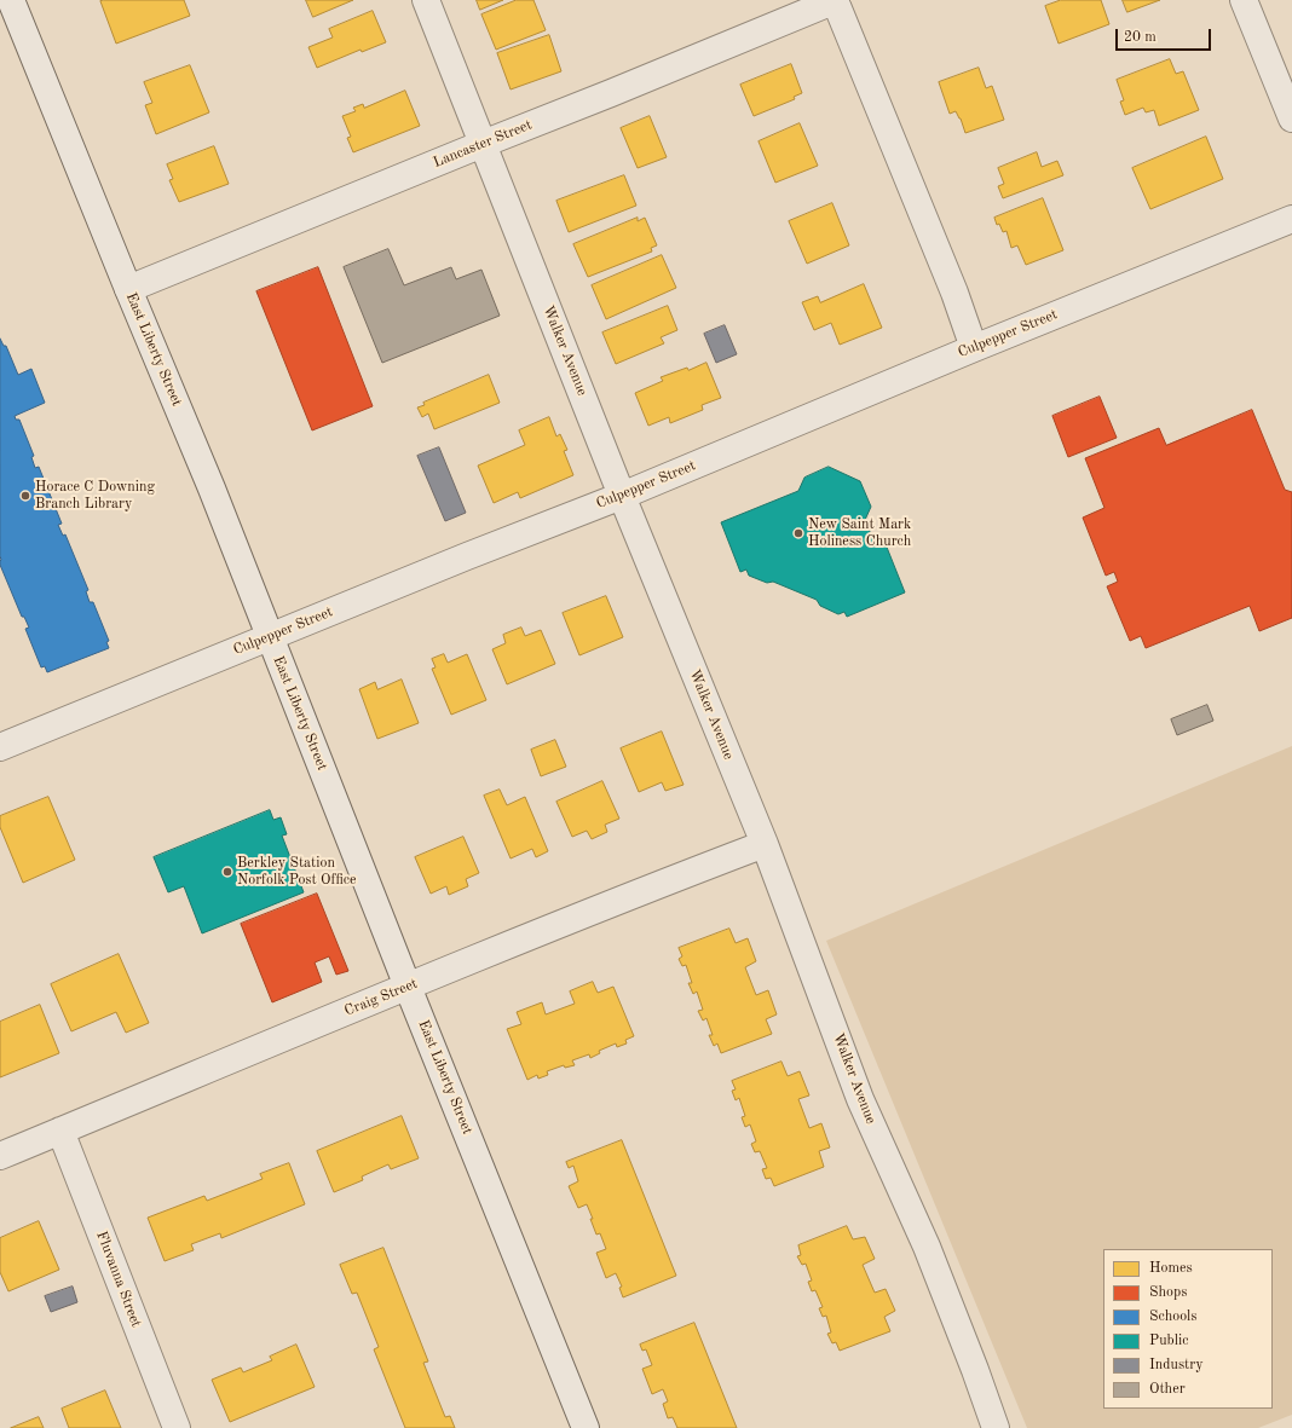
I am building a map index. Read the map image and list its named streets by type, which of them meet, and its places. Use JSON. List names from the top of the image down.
{
  "streets": {
    "street": [
      "Lancaster Street",
      "Culpepper Street",
      "East Liberty Street",
      "Walker Avenue",
      "Craig Street",
      "Fluvanna Street"
    ]
  },
  "crossings": [
    ["Lancaster Street", "East Liberty Street"],
    ["Lancaster Street", "Walker Avenue"],
    ["Culpepper Street", "East Liberty Street"],
    ["Culpepper Street", "Walker Avenue"],
    ["East Liberty Street", "Craig Street"],
    ["Walker Avenue", "Craig Street"],
    ["Craig Street", "Fluvanna Street"]
  ],
  "places": ["Horace C Downing Branch Library", "New Saint Mark Holiness Church", "Berkley Station Norfolk Post Office"],
  "legend": [
    "Homes",
    "Shops",
    "Schools",
    "Public",
    "Industry",
    "Other"
  ],
  "scale_bar": "20 m"
}
